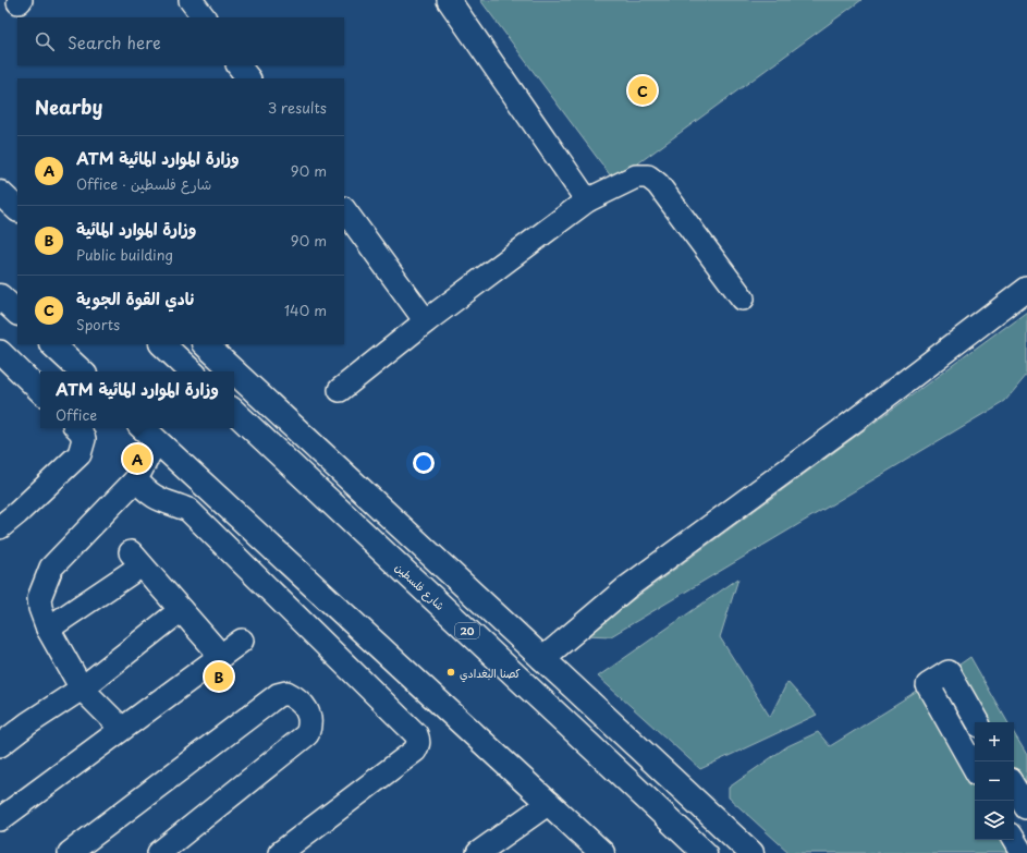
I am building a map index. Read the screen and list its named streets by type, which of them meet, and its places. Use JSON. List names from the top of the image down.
{
  "streets": {
    "main road": ["شارع فلسطين", "20"]
  },
  "places": ["كصنا البغدادي"],
  "page": {
    "search": "Search here",
    "pins": ["C", "A", "B"],
    "heading": ["Nearby", "3 results"],
    "list": [
      {
        "mark": "A",
        "name": "ATM وزارة الموارد المائية",
        "note": "Office · شارع فلسطين",
        "value": "90 m"
      },
      {
        "mark": "B",
        "name": "وزارة الموارد المائية",
        "note": "Public building",
        "value": "90 m"
      },
      {
        "mark": "C",
        "name": "نادي القوة الجوية",
        "note": "Sports",
        "value": "140 m"
      }
    ],
    "popup": ["ATM وزارة الموارد المائية", "Office"],
    "map_buttons": ["+", "−"]
  }
}
